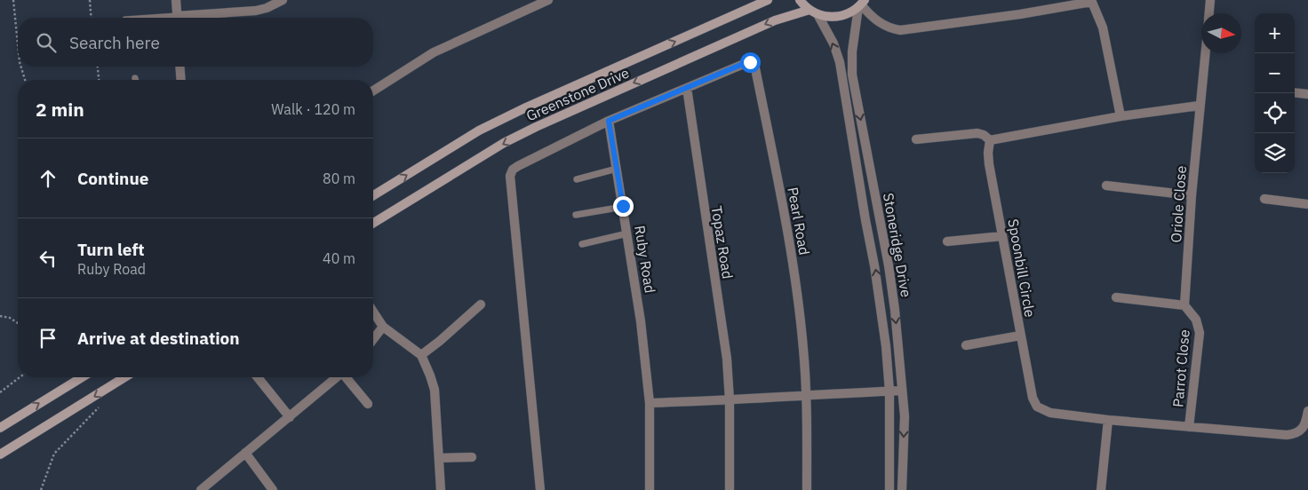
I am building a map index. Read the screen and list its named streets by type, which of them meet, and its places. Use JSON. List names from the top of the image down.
{
  "streets": {
    "main road": ["Greenstone Drive"],
    "street": [
      "Oriole Close",
      "Pearl Road",
      "Topaz Road",
      "Stoneridge Drive",
      "Ruby Road",
      "Spoonbill Circle",
      "Parrot Close"
    ]
  },
  "crossings": [
    ["Greenstone Drive", "Stoneridge Drive"],
    ["Oriole Close", "Parrot Close"],
    ["Pearl Road", "Topaz Road"],
    ["Spoonbill Circle", "Parrot Close"]
  ],
  "north": "right",
  "page": {
    "map_buttons": ["+", "−"],
    "search": "Search here",
    "heading": ["2 min", "Walk · 120 m"],
    "list": [
      ["Continue", "80 m"],
      ["Turn left", "Ruby Road", "40 m"],
      "Arrive at destination"
    ]
  }
}
